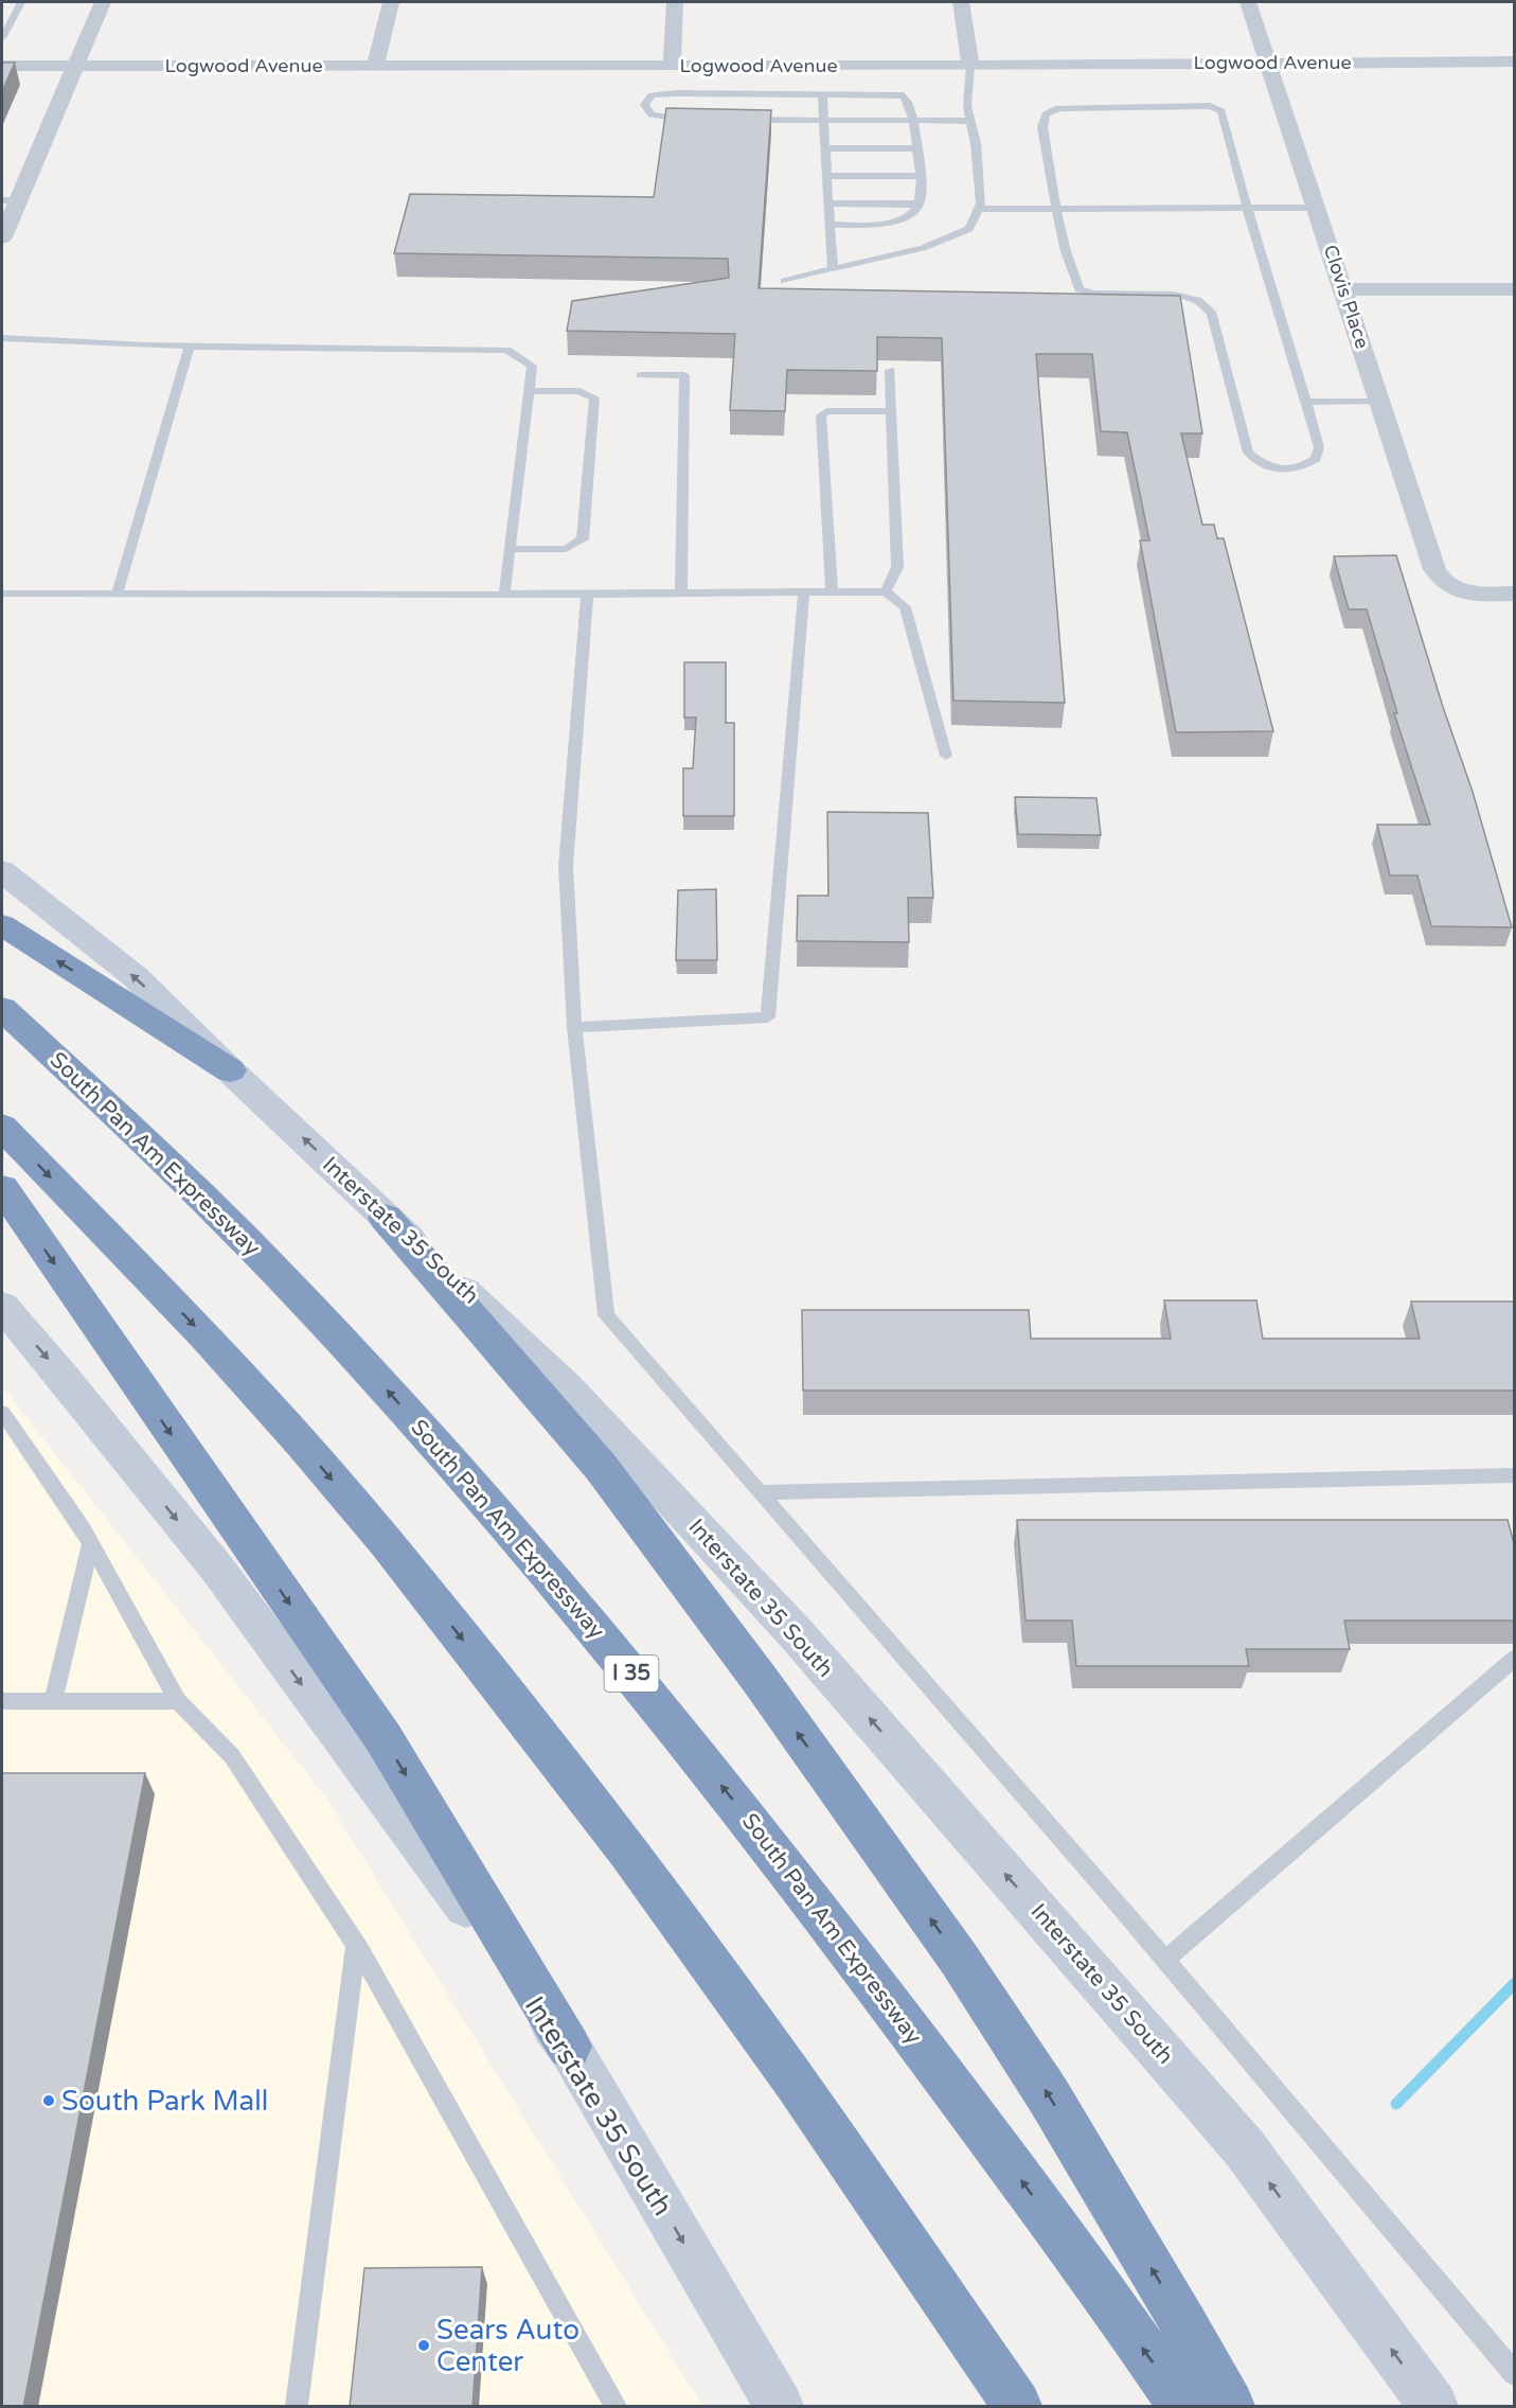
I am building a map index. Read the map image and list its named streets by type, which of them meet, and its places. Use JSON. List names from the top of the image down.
{
  "streets": {
    "highway": ["South Pan Am Expressway", "I 35"],
    "main road": ["Interstate 35 South"],
    "street": ["Logwood Avenue", "Clovis Place"]
  },
  "crossings": [
    ["Logwood Avenue", "Clovis Place"]
  ],
  "places": ["South Park Mall", "Sears Auto Center"]
}
